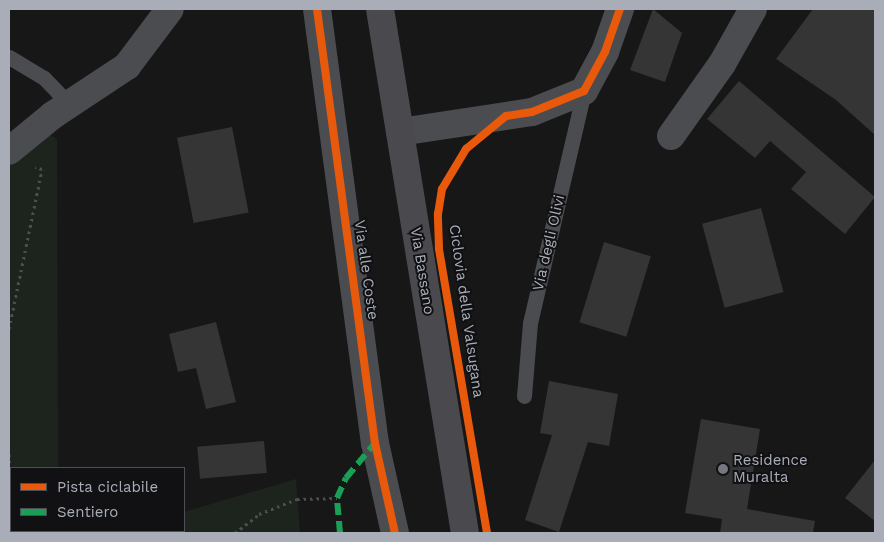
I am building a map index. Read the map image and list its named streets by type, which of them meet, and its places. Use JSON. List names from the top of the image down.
{
  "streets": {
    "main road": ["Via Bassano"],
    "street": ["Via degli Olivi", "Via alle Coste"],
    "cycle path": ["Ciclovia della Valsugana"]
  },
  "places": ["Residence Muralta"],
  "legend": ["Pista ciclabile", "Sentiero"]
}
